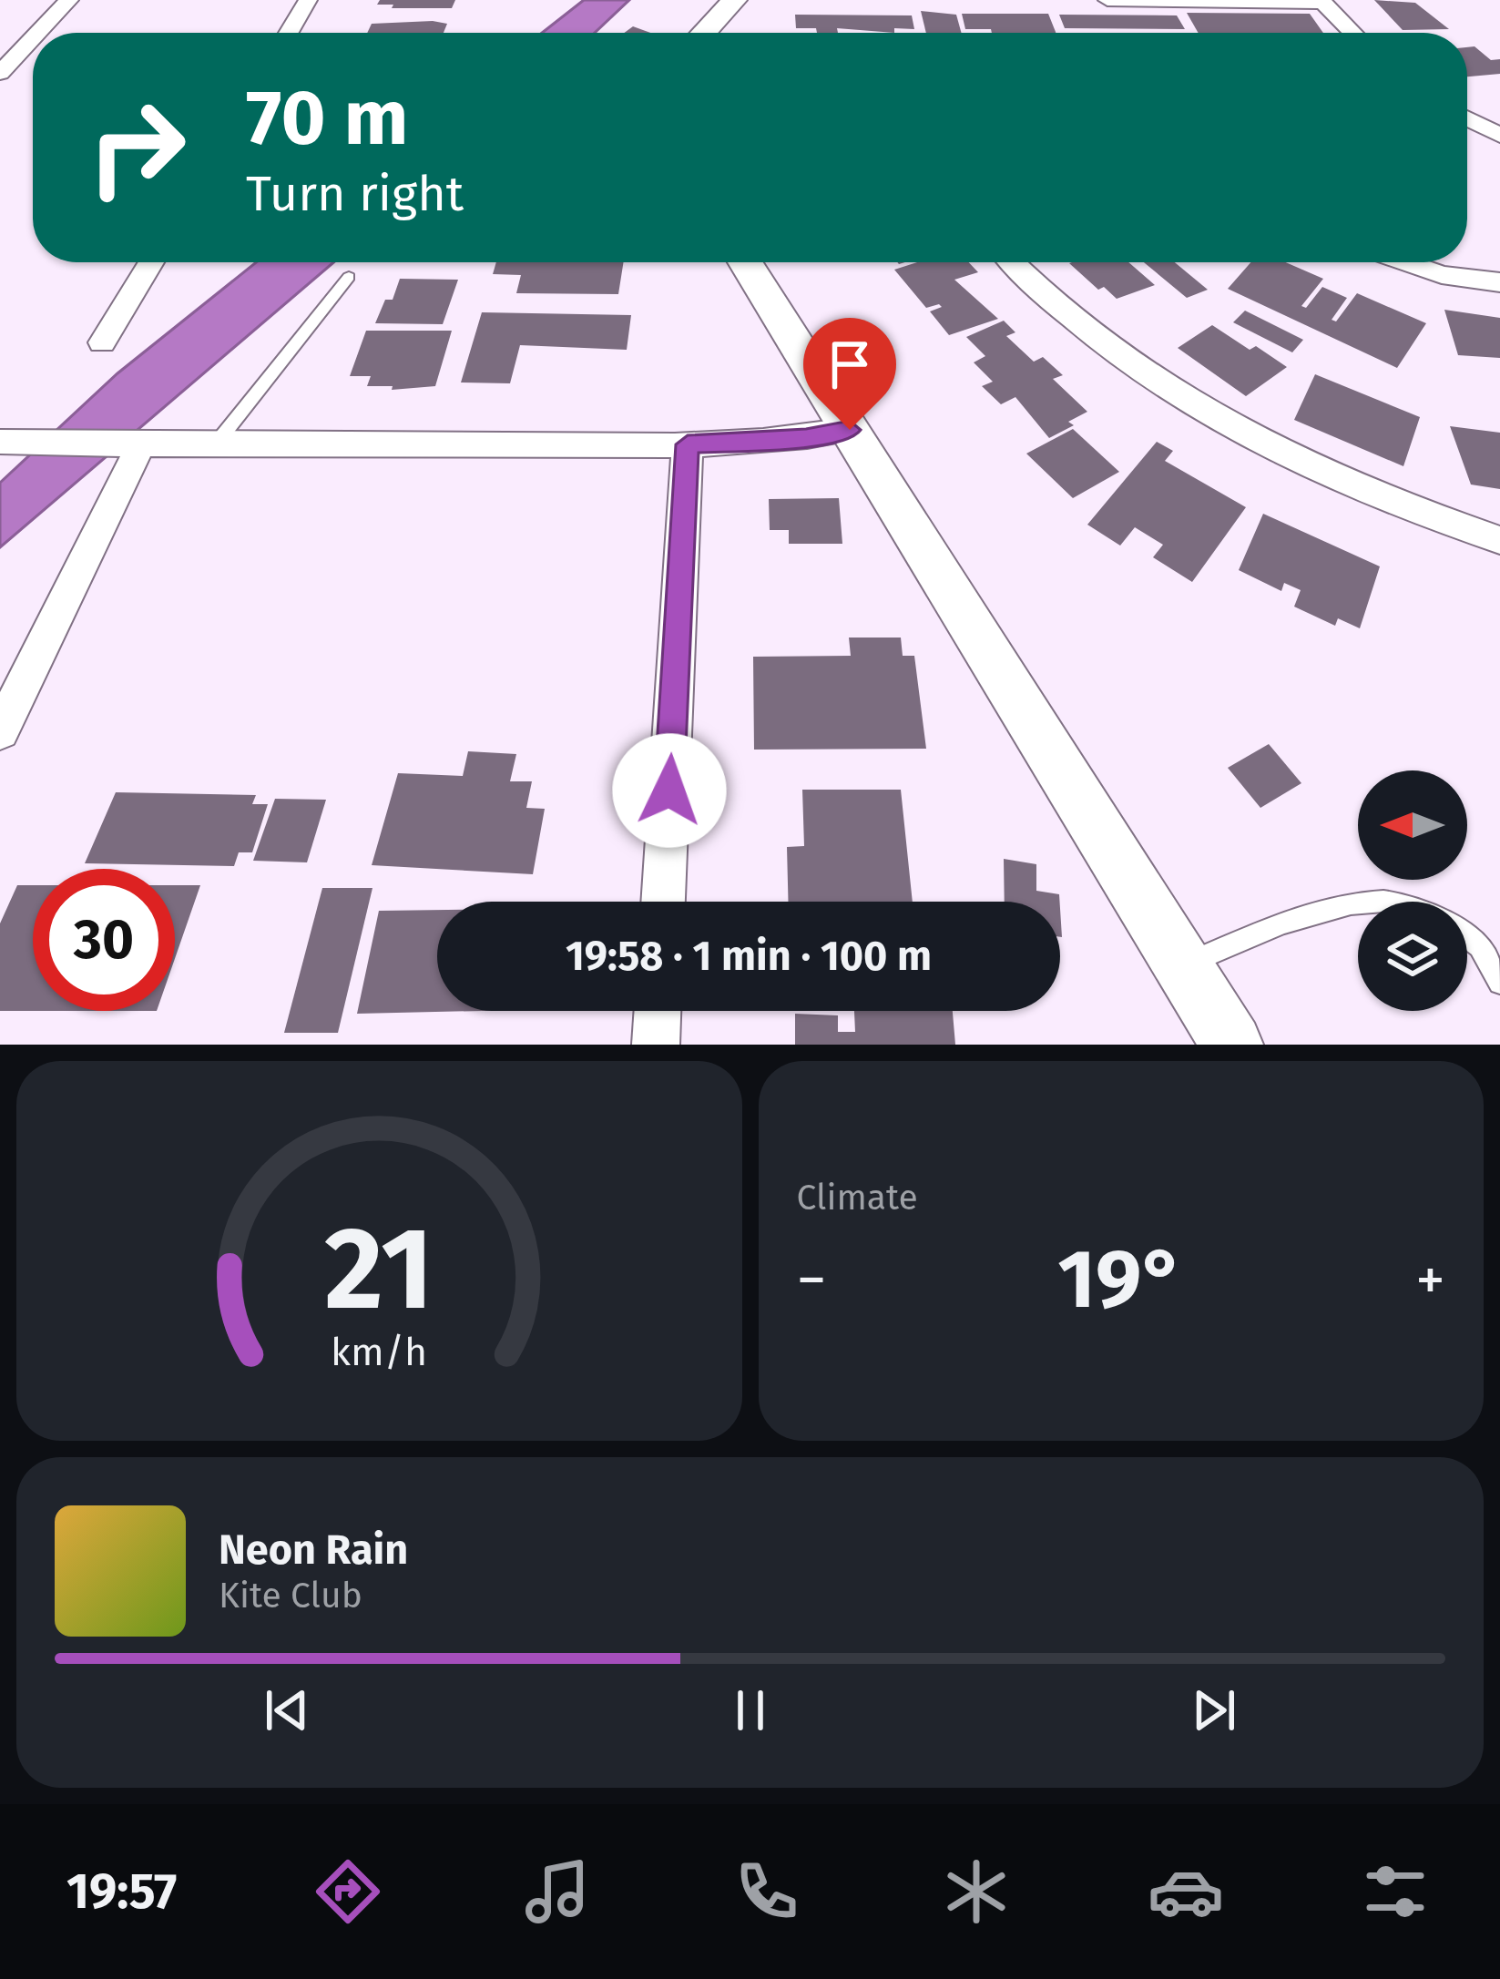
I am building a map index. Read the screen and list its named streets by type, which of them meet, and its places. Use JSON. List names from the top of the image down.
{
  "north": "left",
  "page": {
    "turn": ["70 m", "Turn right"],
    "limit": "30",
    "trip": "19:58 · 1 min · 100 m",
    "tile": "Climate",
    "heat": ["−", "19°", "+"],
    "song": ["Neon Rain", "Kite Club"],
    "tabs": "19:57",
    "gauge": ["21", "km/h"]
  }
}
